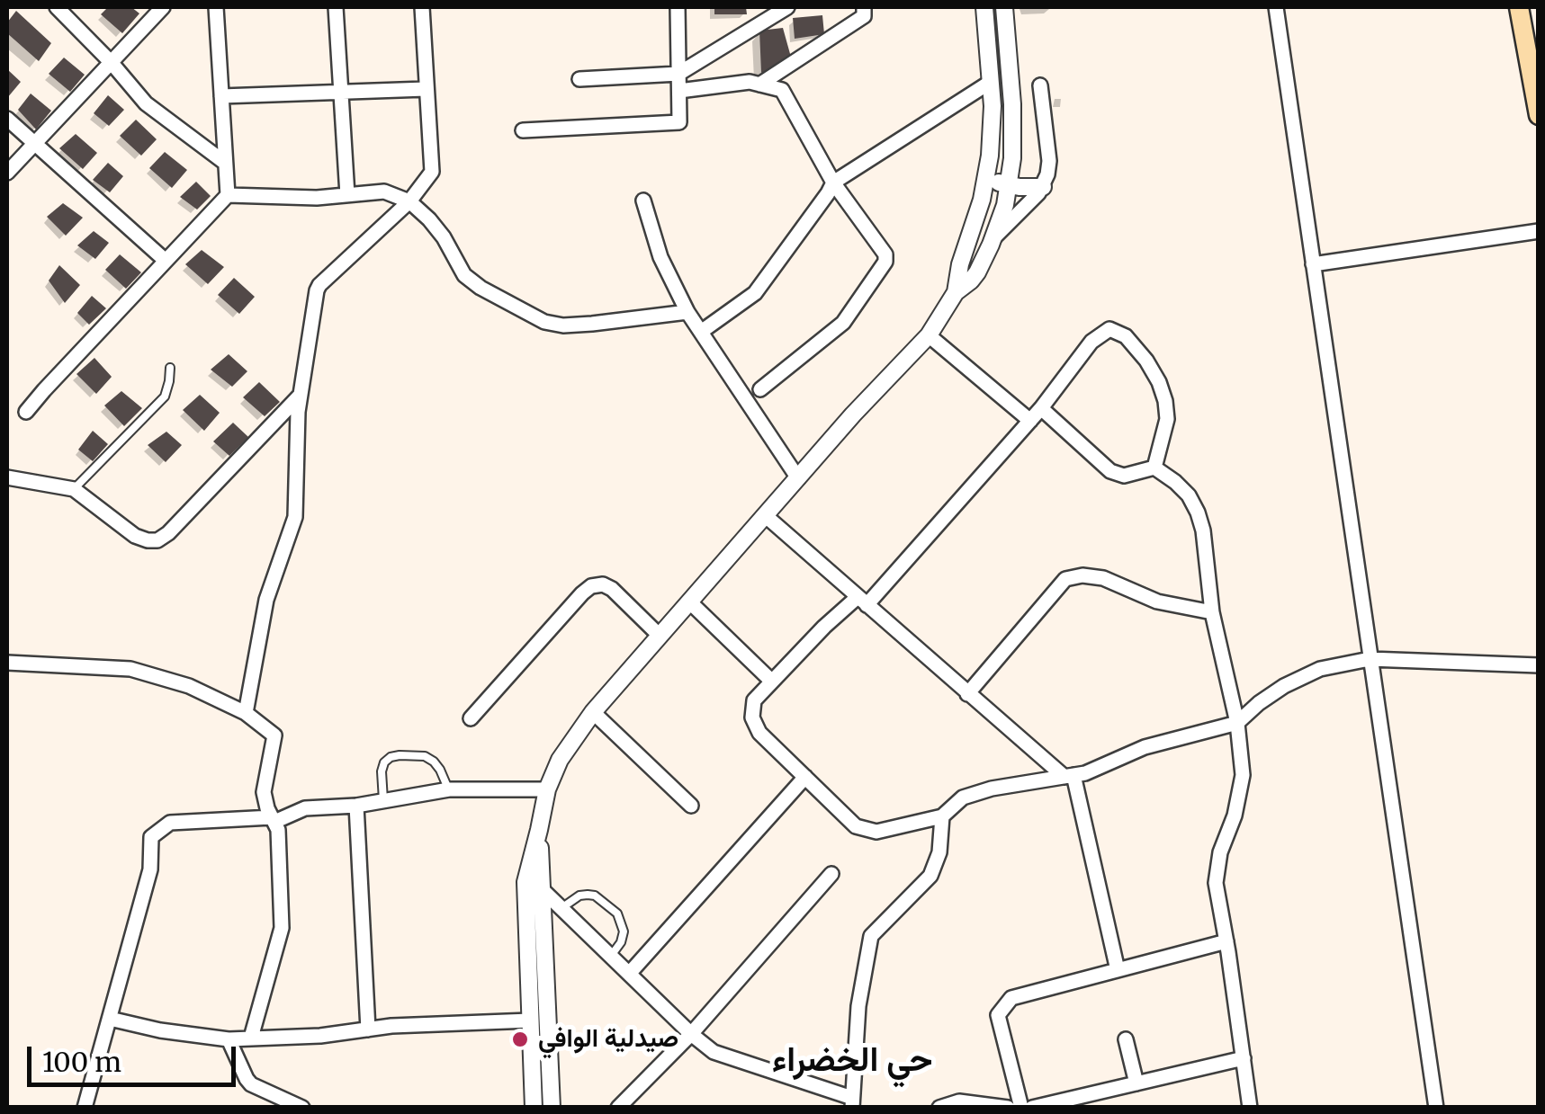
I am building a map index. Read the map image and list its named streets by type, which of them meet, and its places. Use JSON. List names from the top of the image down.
{
  "districts": ["حي الخضراء"],
  "places": ["صيدلية الوافي"],
  "scale_bar": "100 m"
}
